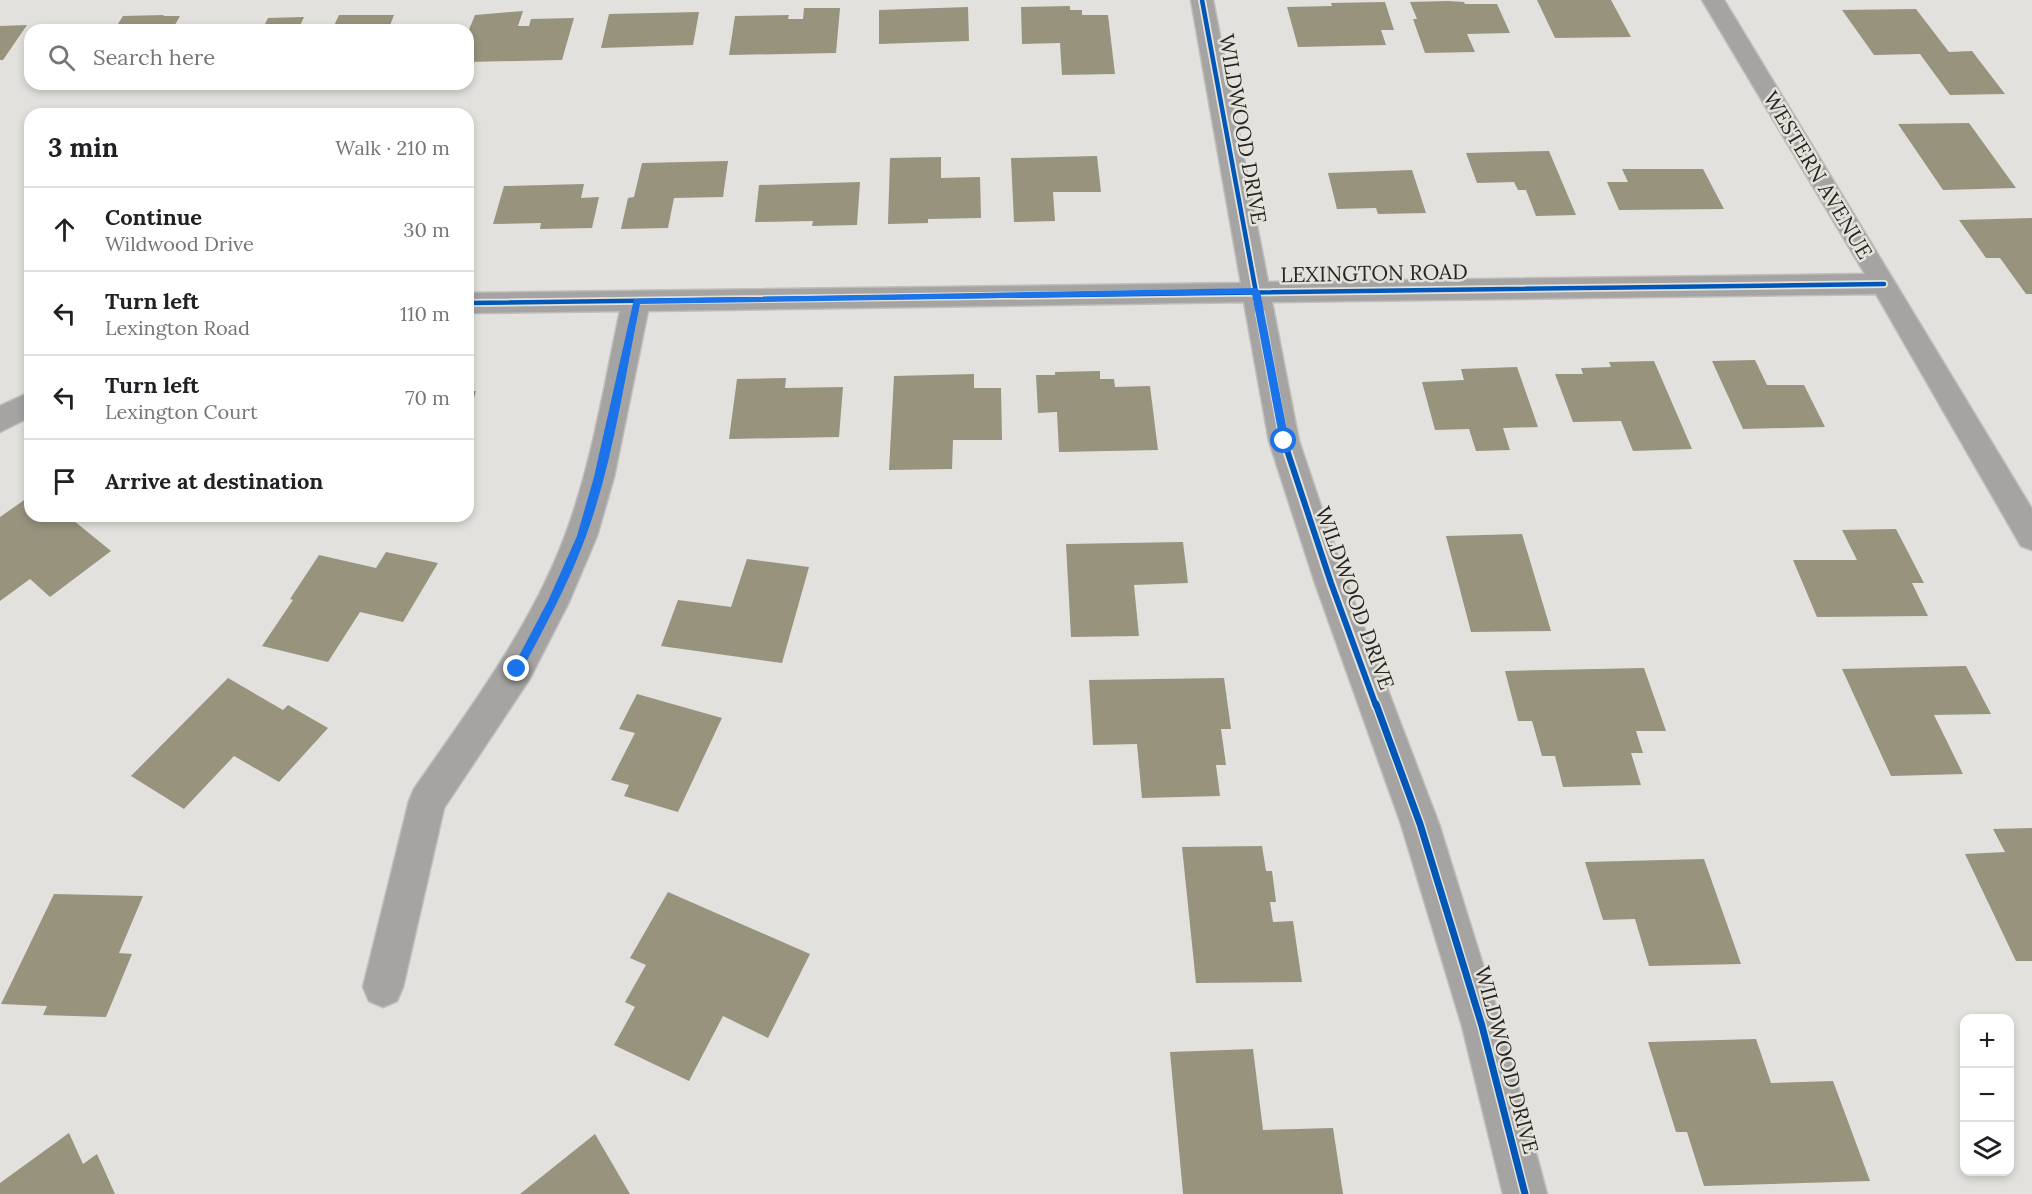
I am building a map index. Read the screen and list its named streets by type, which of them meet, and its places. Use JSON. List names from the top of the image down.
{
  "streets": {
    "street": ["WILDWOOD DRIVE", "WESTERN AVENUE", "LEXINGTON ROAD"]
  },
  "crossings": [
    ["WILDWOOD DRIVE", "LEXINGTON ROAD"],
    ["WESTERN AVENUE", "LEXINGTON ROAD"]
  ],
  "page": {
    "search": "Search here",
    "heading": ["3 min", "Walk · 210 m"],
    "list": [
      ["Continue", "Wildwood Drive", "30 m"],
      ["Turn left", "Lexington Road", "110 m"],
      ["Turn left", "Lexington Court", "70 m"],
      "Arrive at destination"
    ],
    "map_buttons": ["+", "−"]
  }
}
